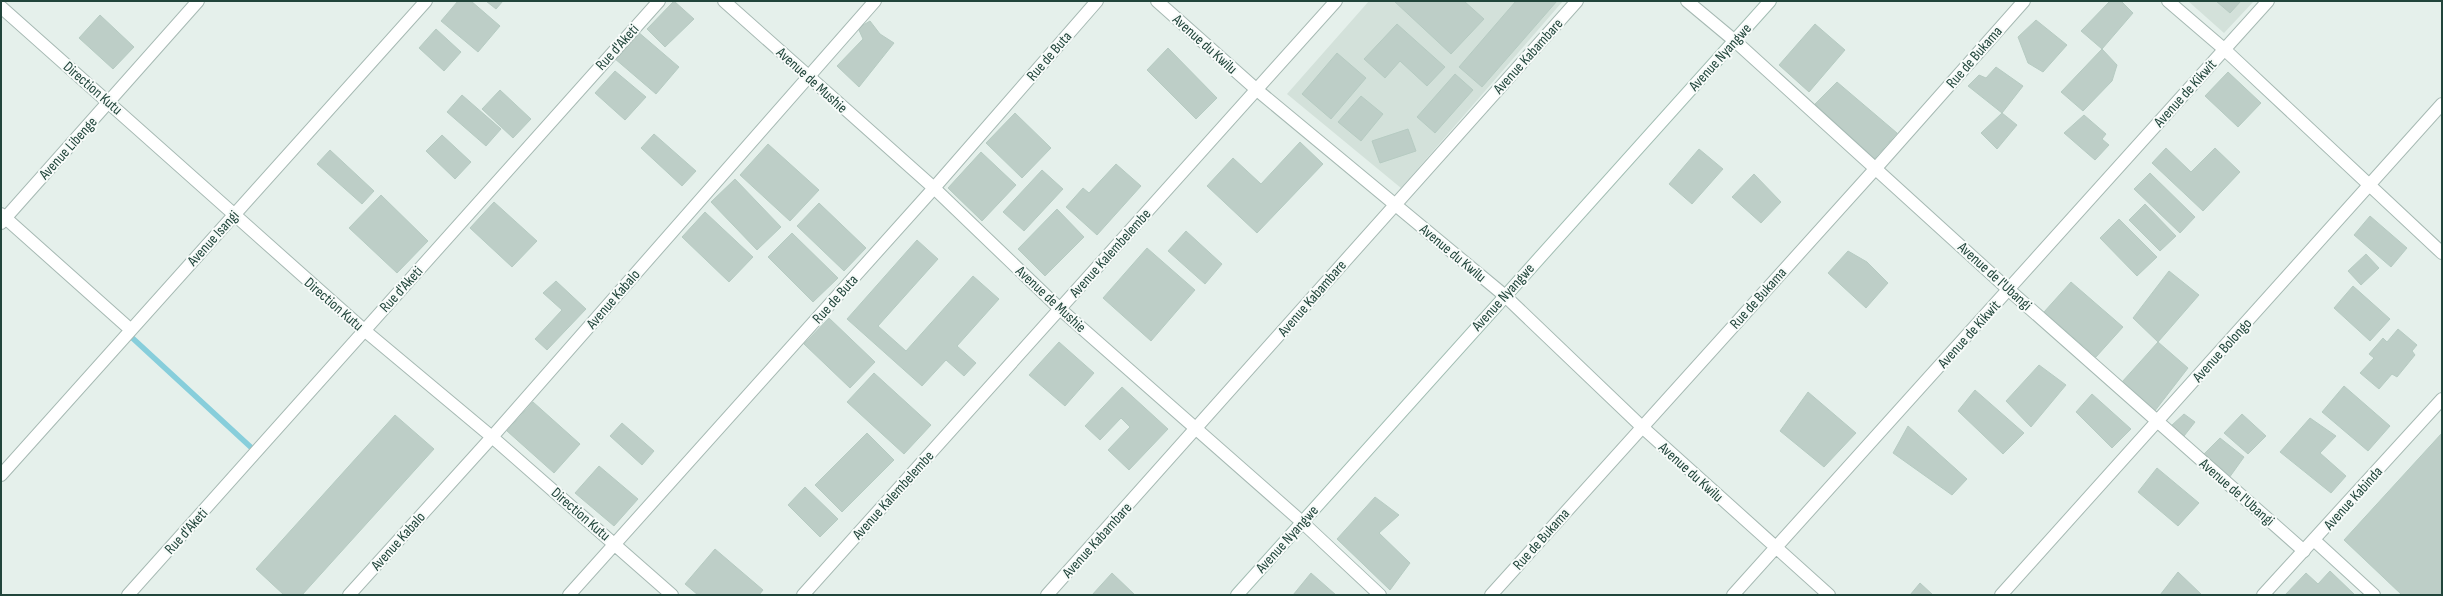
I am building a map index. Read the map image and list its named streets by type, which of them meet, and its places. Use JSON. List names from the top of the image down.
{
  "streets": {
    "street": [
      "Avenue du Kwilu",
      "Rue d'Aketi",
      "Rue de Buta",
      "Avenue Kabambare",
      "Avenue Nyangwe",
      "Rue de Bukama",
      "Avenue de Mushie",
      "Direction Kutu",
      "Avenue de Kikwit",
      "Avenue Libenge",
      "Avenue Isangi",
      "Avenue Kalembelembe",
      "Avenue de l'Ubangi",
      "Avenue Kabalo",
      "Avenue Bolongo",
      "Avenue Kabinda"
    ]
  },
  "crossings": [
    ["Avenue du Kwilu", "Avenue Kabambare"],
    ["Avenue du Kwilu", "Avenue Nyangwe"],
    ["Avenue du Kwilu", "Rue de Bukama"],
    ["Avenue du Kwilu", "Avenue de Kikwit"],
    ["Avenue du Kwilu", "Avenue Kalembelembe"],
    ["Rue d'Aketi", "Direction Kutu"],
    ["Rue de Buta", "Avenue de Mushie"],
    ["Rue de Buta", "Direction Kutu"],
    ["Avenue Kabambare", "Avenue de Mushie"],
    ["Avenue Nyangwe", "Avenue de Mushie"],
    ["Avenue Nyangwe", "Avenue de l'Ubangi"],
    ["Rue de Bukama", "Avenue de l'Ubangi"],
    ["Avenue de Mushie", "Avenue Kalembelembe"],
    ["Avenue de Mushie", "Avenue Kabalo"],
    ["Direction Kutu", "Avenue Libenge"],
    ["Direction Kutu", "Avenue Isangi"],
    ["Direction Kutu", "Avenue Kabalo"],
    ["Avenue de Kikwit", "Avenue de l'Ubangi"],
    ["Avenue de l'Ubangi", "Avenue Bolongo"],
    ["Avenue de l'Ubangi", "Avenue Kabinda"]
  ]
}
